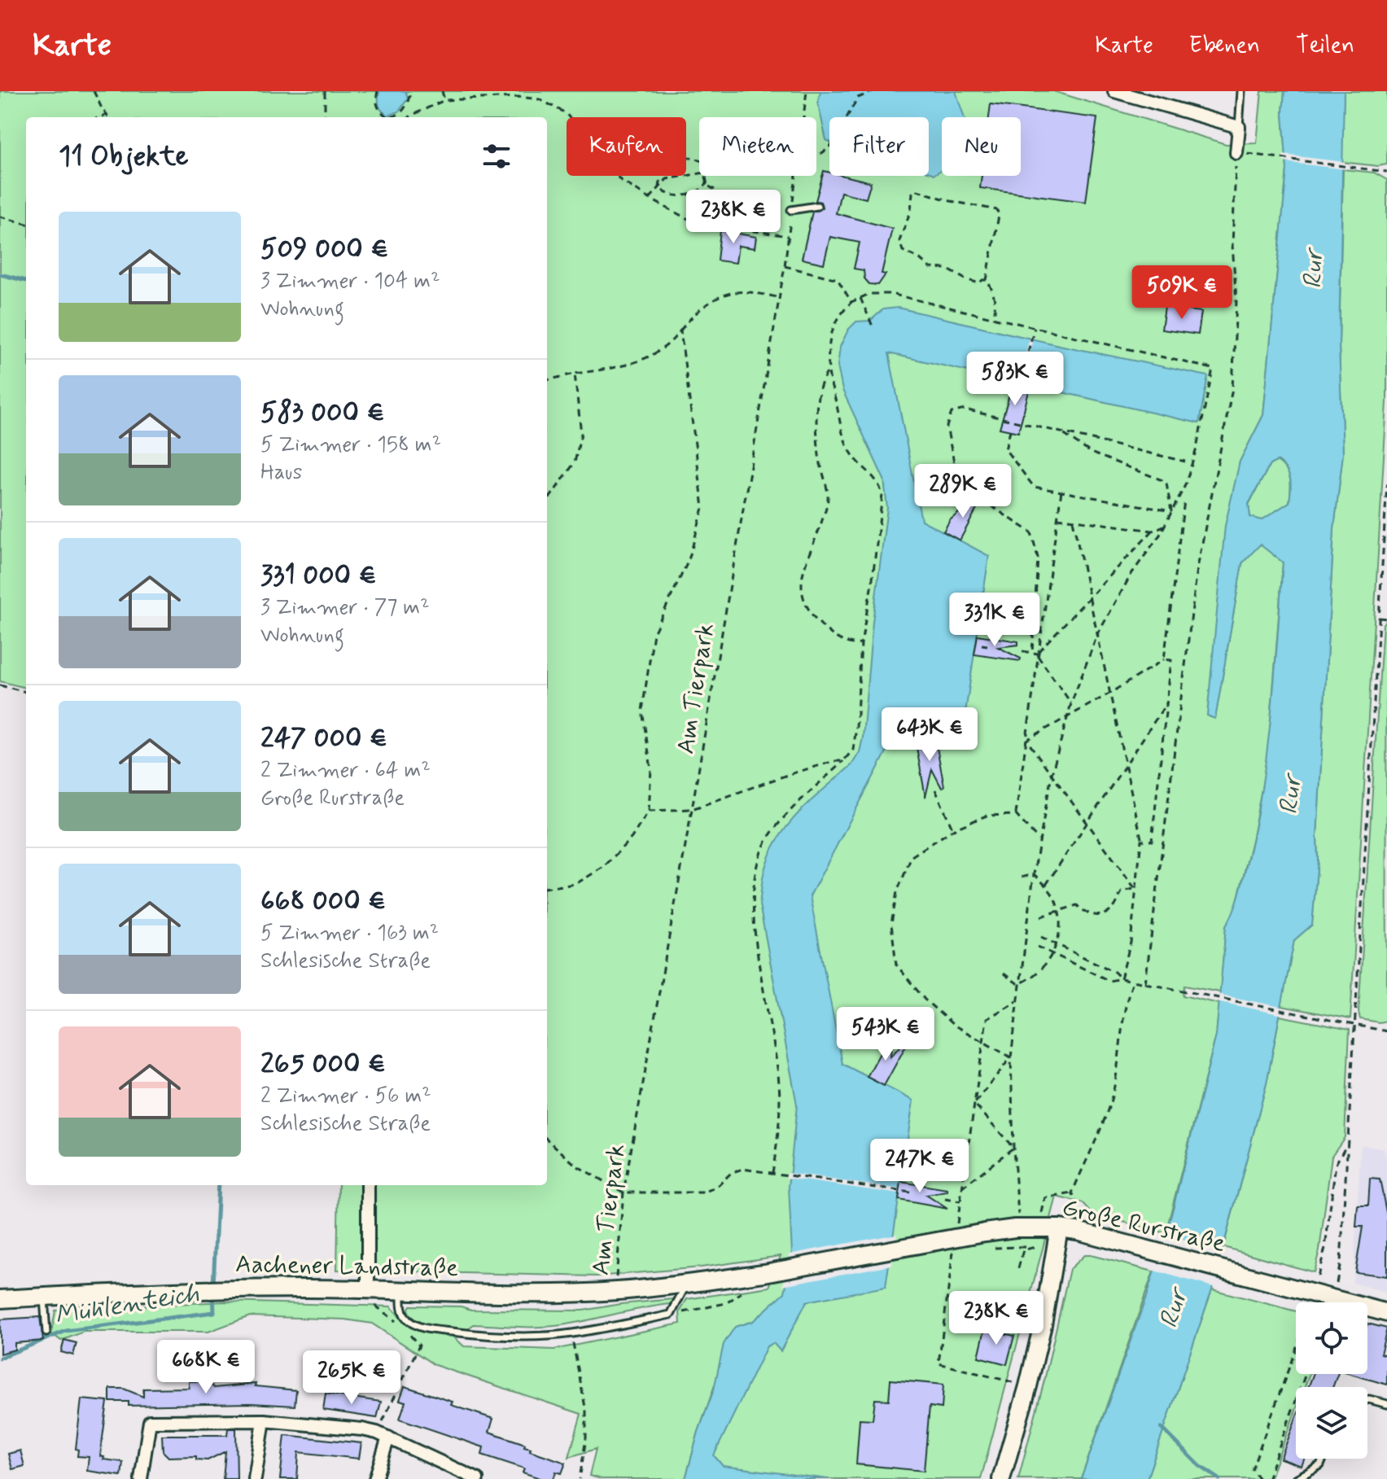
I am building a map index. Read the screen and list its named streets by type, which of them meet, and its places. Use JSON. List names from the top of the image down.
{
  "streets": {
    "main road": ["Große Rurstraße", "Aachener Landstraße"],
    "path": ["Am Tierpark"]
  },
  "crossings": [
    ["Am Tierpark", "Große Rurstraße"],
    ["Am Tierpark", "Aachener Landstraße"],
    ["Große Rurstraße", "Aachener Landstraße"]
  ],
  "water": ["Rur", "Mühlenteich"],
  "page": {
    "header": "Karte",
    "nav": ["Karte", "Ebenen", "Teilen"],
    "chip": [
      "Kaufen",
      "Mieten",
      "Filter",
      "Neu"
    ],
    "heading": "11 Objekte",
    "price": [
      "238K €",
      "509K €",
      "583K €",
      "289K €",
      "331K €",
      "643K €",
      "543K €",
      "247K €",
      "238K €",
      "668K €",
      "265K €"
    ],
    "list": [
      {
        "name": "509 000 €",
        "note": "3 Zimmer · 104 m² · Wohnung"
      },
      {
        "name": "583 000 €",
        "note": "5 Zimmer · 158 m² · Haus"
      },
      {
        "name": "331 000 €",
        "note": "3 Zimmer · 77 m² · Wohnung"
      },
      {
        "name": "247 000 €",
        "note": "2 Zimmer · 64 m² · Große Rurstraße"
      },
      {
        "name": "668 000 €",
        "note": "5 Zimmer · 163 m² · Schlesische Straße"
      },
      {
        "name": "265 000 €",
        "note": "2 Zimmer · 56 m² · Schlesische Straße"
      }
    ]
  }
}
